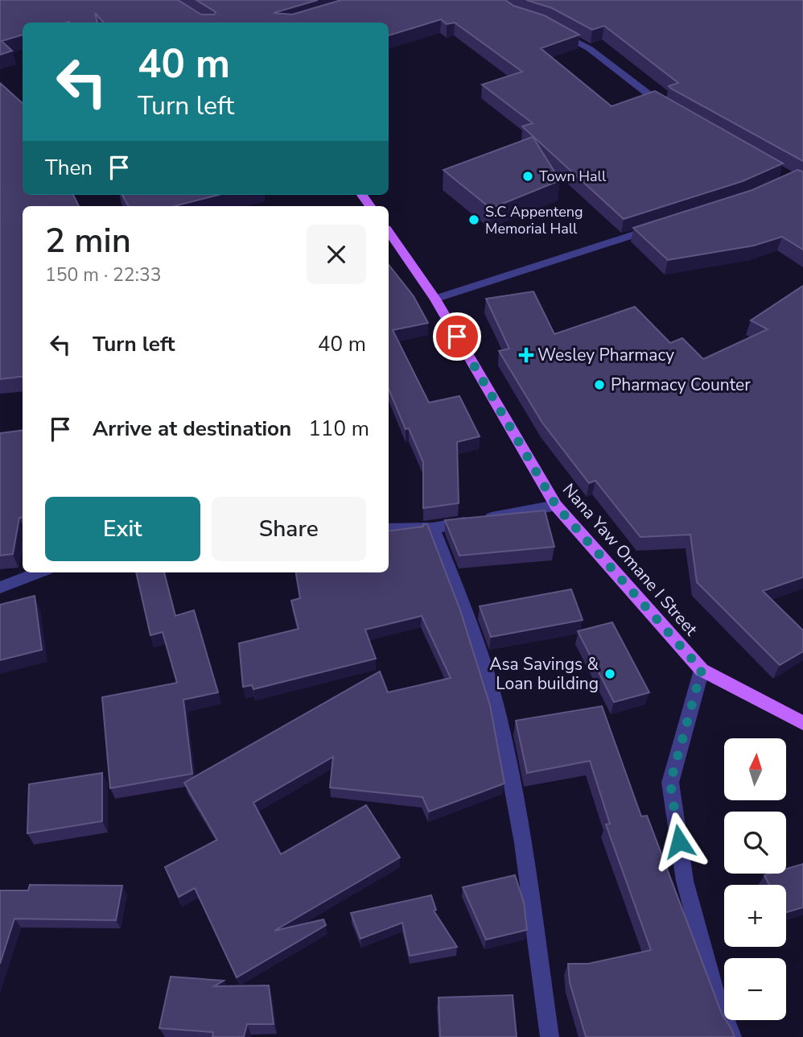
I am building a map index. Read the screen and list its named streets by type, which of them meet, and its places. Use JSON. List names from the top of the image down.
{
  "streets": {
    "main road": ["Nana Yaw Omane I Street"]
  },
  "places": {
    "other": [
      "Town Hall",
      "S.C Appenteng Memorial Hall",
      "Pharmacy Counter",
      "Asa Savings & Loan building"
    ],
    "health": ["Wesley Pharmacy"]
  },
  "north": "top",
  "page": {
    "turn": ["40 m", "Turn left"],
    "then": "Then",
    "heading": ["2 min", "150 m · 22:33"],
    "list": [
      {
        "name": "Turn left",
        "value": "40 m"
      },
      {
        "name": "Arrive at destination",
        "value": "110 m"
      }
    ],
    "buttons": ["Exit", "Share"],
    "map_buttons": ["+", "−"]
  }
}
